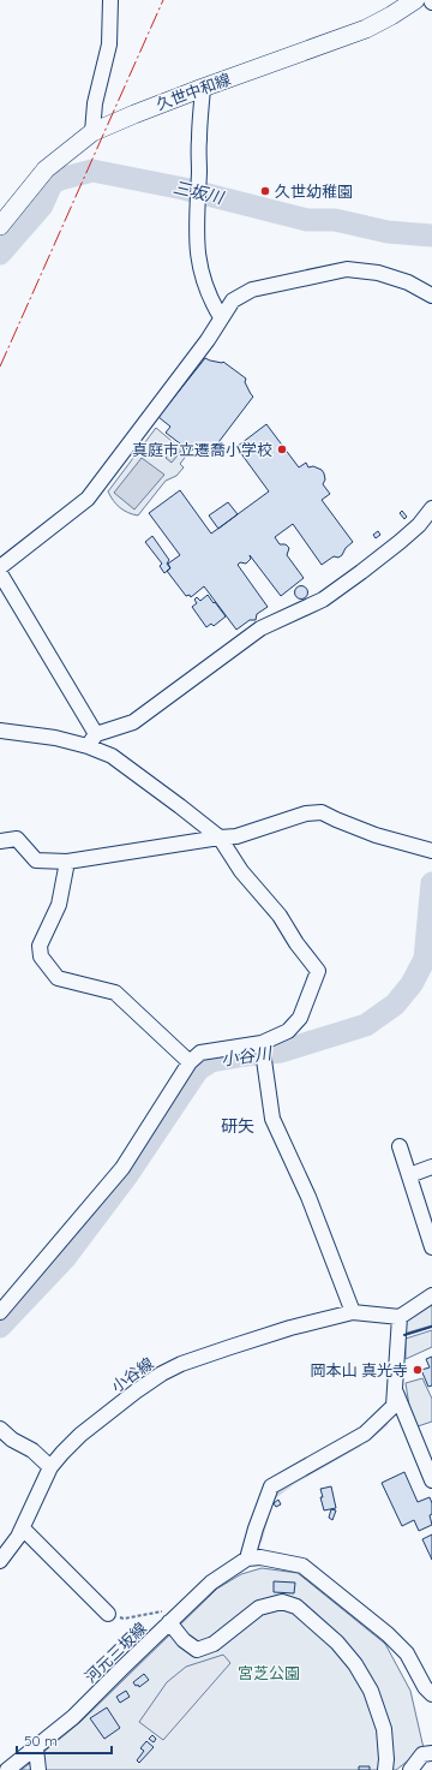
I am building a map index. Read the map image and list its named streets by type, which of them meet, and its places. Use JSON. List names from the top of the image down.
{
  "streets": {
    "main road": ["久世中和線"],
    "street": ["小谷線", "河元三坂線"]
  },
  "districts": ["研矢"],
  "water": ["三坂川", "小谷川"],
  "parks": ["宮芝公園"],
  "places": ["久世幼稚園", "真庭市立遷喬小学校", "岡本山 真光寺"],
  "scale_bar": "50 m"
}
